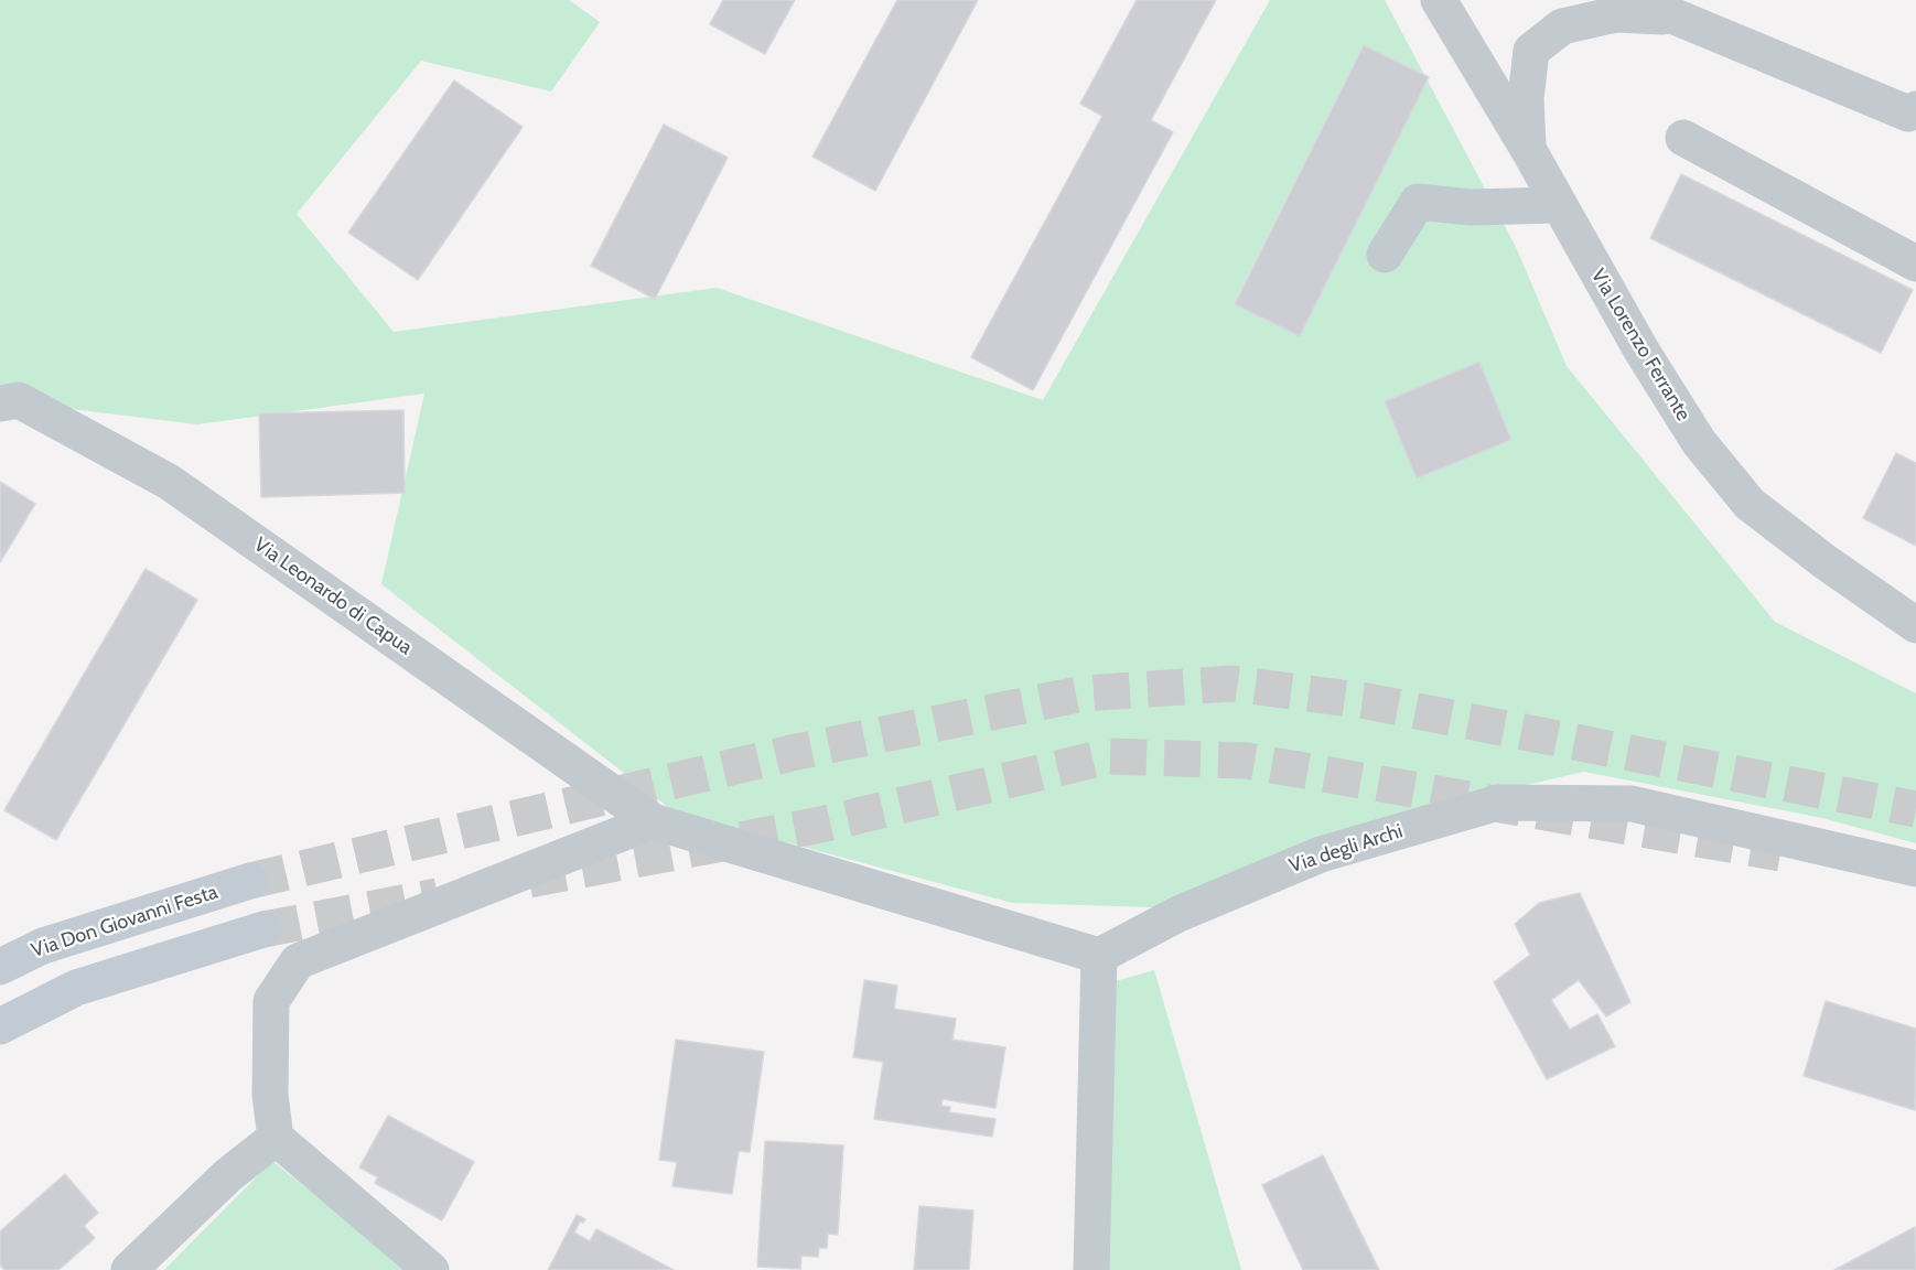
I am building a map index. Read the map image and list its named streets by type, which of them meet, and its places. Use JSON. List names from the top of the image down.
{
  "streets": {
    "main road": ["Via Don Giovanni Festa"],
    "street": ["Via Lorenzo Ferrante", "Via Leonardo di Capua", "Via degli Archi"]
  },
  "crossings": [
    ["Via Leonardo di Capua", "Via degli Archi"]
  ]
}
